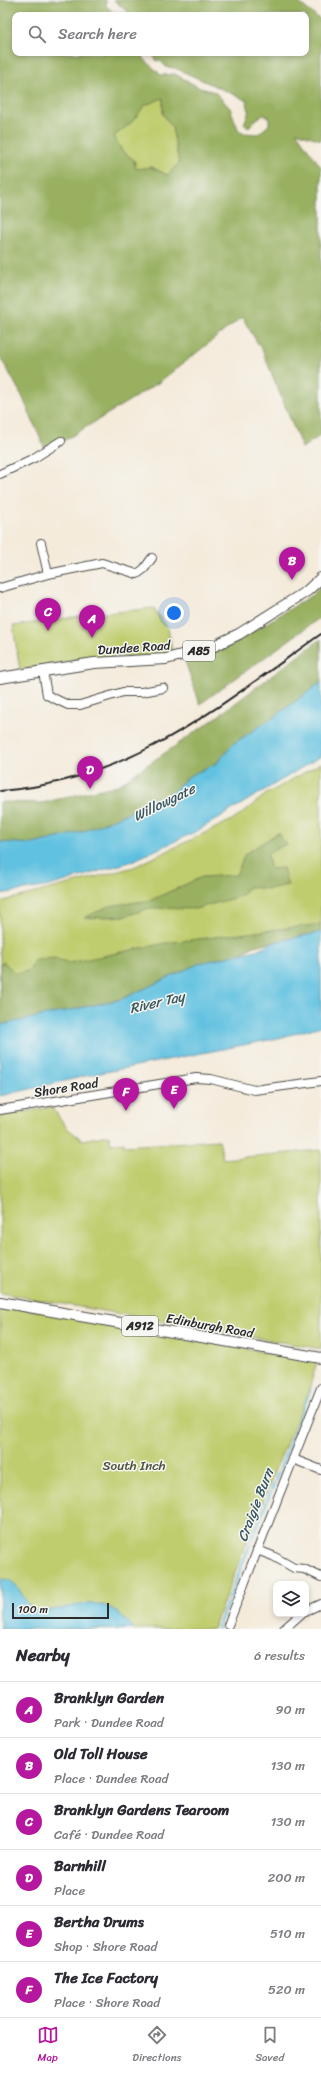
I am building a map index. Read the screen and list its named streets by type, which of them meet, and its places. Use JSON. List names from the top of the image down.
{
  "streets": {
    "main road": [
      "Dundee Road",
      "A85",
      "Edinburgh Road",
      "A912"
    ],
    "street": ["Shore Road"]
  },
  "water": ["Willowgate", "River Tay", "Craigie Burn"],
  "parks": ["South Inch"],
  "scale_bar": "100 m",
  "page": {
    "search": "Search here",
    "pins": [
      "B",
      "C",
      "A",
      "D",
      "E",
      "F"
    ],
    "scale": "100 m",
    "heading": ["Nearby", "6 results"],
    "list": [
      {
        "mark": "A",
        "name": "Branklyn Garden",
        "note": "Park · Dundee Road",
        "value": "90 m"
      },
      {
        "mark": "B",
        "name": "Old Toll House",
        "note": "Place · Dundee Road",
        "value": "130 m"
      },
      {
        "mark": "C",
        "name": "Branklyn Gardens Tearoom",
        "note": "Café · Dundee Road",
        "value": "130 m"
      },
      {
        "mark": "D",
        "name": "Barnhill",
        "note": "Place",
        "value": "200 m"
      },
      {
        "mark": "E",
        "name": "Bertha Drums",
        "note": "Shop · Shore Road",
        "value": "510 m"
      },
      {
        "mark": "F",
        "name": "The Ice Factory",
        "note": "Place · Shore Road",
        "value": "520 m"
      }
    ],
    "nav": ["Map", "Directions", "Saved"]
  }
}
